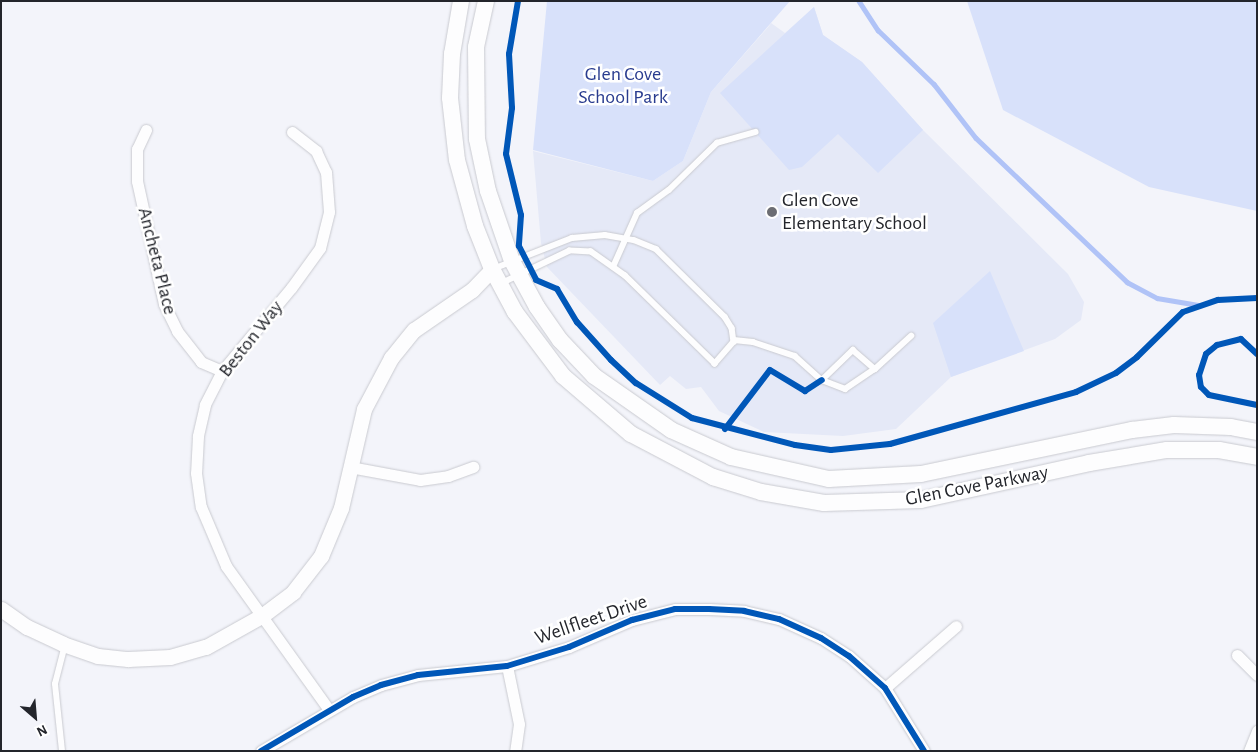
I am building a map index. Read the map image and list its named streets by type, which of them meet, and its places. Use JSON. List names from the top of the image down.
{
  "streets": {
    "main road": ["Glen Cove Parkway"],
    "street": ["Ancheta Place", "Beston Way", "Wellfleet Drive"]
  },
  "crossings": [
    ["Ancheta Place", "Beston Way"],
    ["Beston Way", "Wellfleet Drive"]
  ],
  "parks": ["Glen Cove School Park"],
  "places": ["Glen Cove Elementary School"],
  "north": "bottom right"
}
